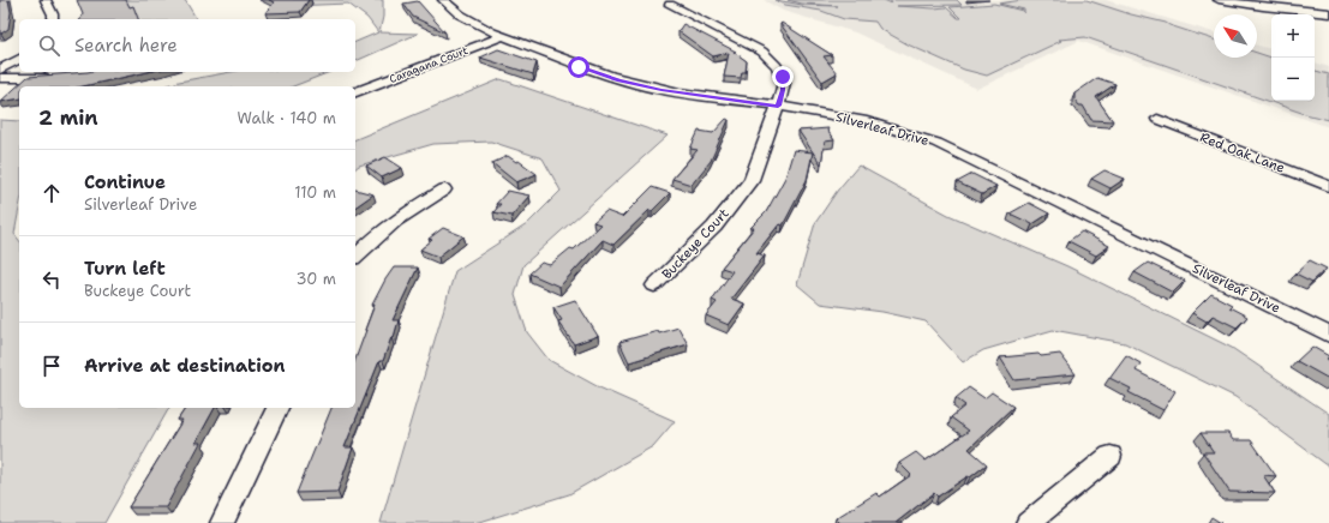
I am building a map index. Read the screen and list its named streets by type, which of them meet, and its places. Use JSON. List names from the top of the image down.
{
  "streets": {
    "street": [
      "Caragana Court",
      "Silverleaf Drive",
      "Red Oak Lane",
      "Buckeye Court"
    ]
  },
  "crossings": [
    ["Caragana Court", "Silverleaf Drive"],
    ["Silverleaf Drive", "Buckeye Court"]
  ],
  "north": "top left",
  "page": {
    "map_buttons": ["+", "−"],
    "search": "Search here",
    "heading": ["2 min", "Walk · 140 m"],
    "list": [
      ["Continue", "Silverleaf Drive", "110 m"],
      ["Turn left", "Buckeye Court", "30 m"],
      "Arrive at destination"
    ]
  }
}
